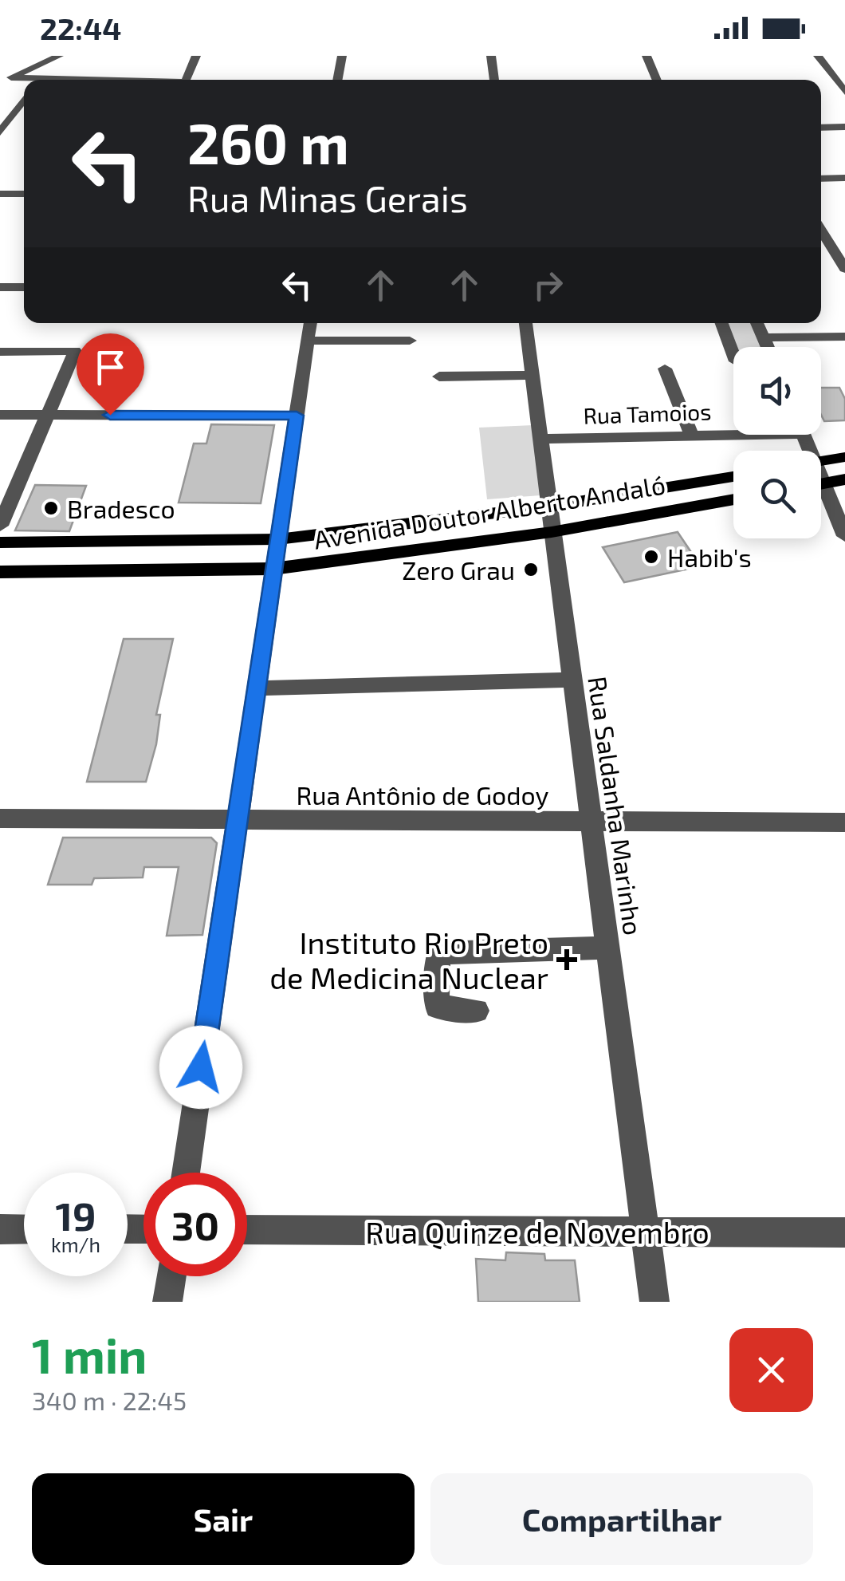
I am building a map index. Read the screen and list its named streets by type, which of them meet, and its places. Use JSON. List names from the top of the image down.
{
  "streets": {
    "main road": ["Avenida Doutor Alberto Andaló"],
    "street": [
      "Rua Tamoios",
      "Rua Antônio de Godoy",
      "Rua Saldanha Marinho",
      "Rua Quinze de Novembro"
    ]
  },
  "crossings": [
    ["Rua Tamoios", "Rua Saldanha Marinho"],
    ["Avenida Doutor Alberto Andaló", "Rua Saldanha Marinho"],
    ["Rua Antônio de Godoy", "Rua Saldanha Marinho"],
    ["Rua Saldanha Marinho", "Rua Quinze de Novembro"]
  ],
  "places": {
    "other": ["Bradesco", "Habib's", "Zero Grau"],
    "health": ["Instituto Rio Preto de Medicina Nuclear"]
  },
  "page": {
    "status": "22:44",
    "turn": ["260 m", "Rua Minas Gerais"],
    "speed": "19 km/h",
    "limit": "30",
    "heading": ["1 min", "340 m · 22:45"],
    "buttons": ["Sair", "Compartilhar"]
  }
}
